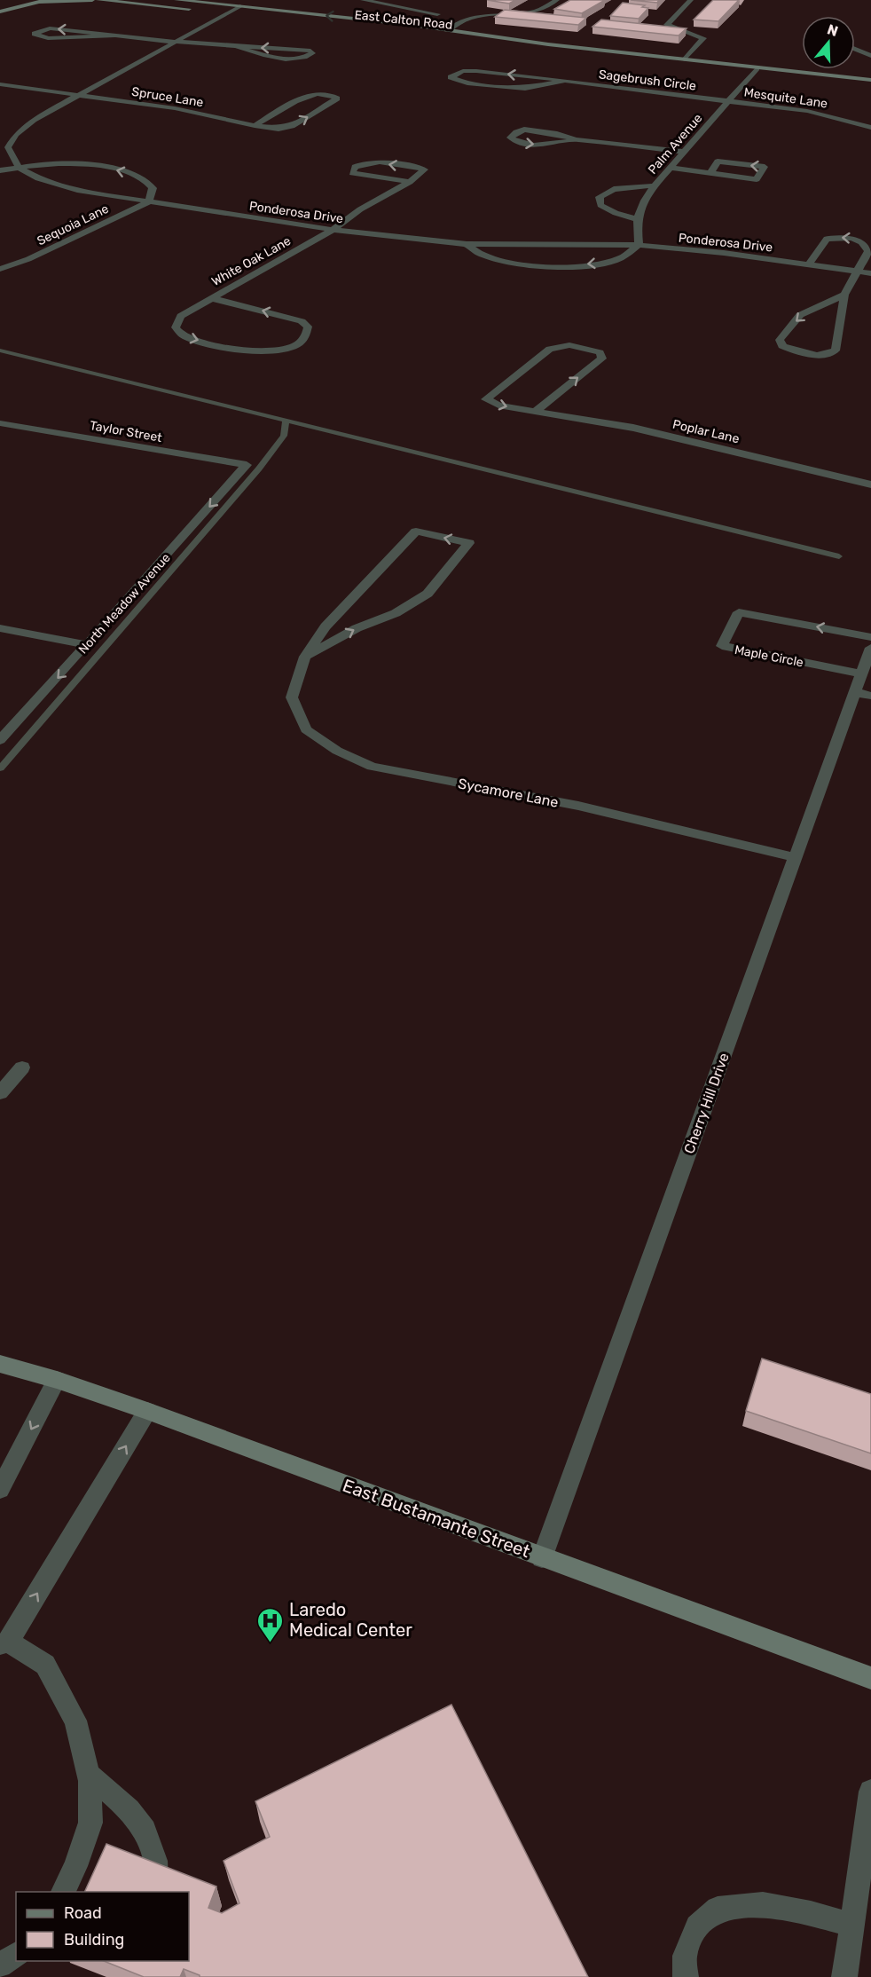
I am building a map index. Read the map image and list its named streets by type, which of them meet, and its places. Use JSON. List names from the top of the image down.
{
  "streets": {
    "main road": ["East Calton Road", "East Bustamante Street"],
    "street": [
      "Sagebrush Circle",
      "Spruce Lane",
      "Mesquite Lane",
      "Palm Avenue",
      "Ponderosa Drive",
      "Sequoia Lane",
      "White Oak Lane",
      "Taylor Street",
      "Poplar Lane",
      "North Meadow Avenue",
      "Maple Circle",
      "Sycamore Lane",
      "Cherry Hill Drive"
    ]
  },
  "crossings": [
    ["East Calton Road", "Palm Avenue"],
    ["Sagebrush Circle", "Mesquite Lane"],
    ["Sagebrush Circle", "Palm Avenue"],
    ["Mesquite Lane", "Palm Avenue"],
    ["Palm Avenue", "Ponderosa Drive"],
    ["Ponderosa Drive", "Sequoia Lane"],
    ["Ponderosa Drive", "White Oak Lane"],
    ["Taylor Street", "North Meadow Avenue"],
    ["Maple Circle", "Cherry Hill Drive"],
    ["Sycamore Lane", "Cherry Hill Drive"],
    ["Cherry Hill Drive", "East Bustamante Street"]
  ],
  "one_way": ["North Meadow Avenue"],
  "places": {
    "hospital": ["Laredo Medical Center"]
  },
  "legend": ["Road", "Building"],
  "north": "top"
}
